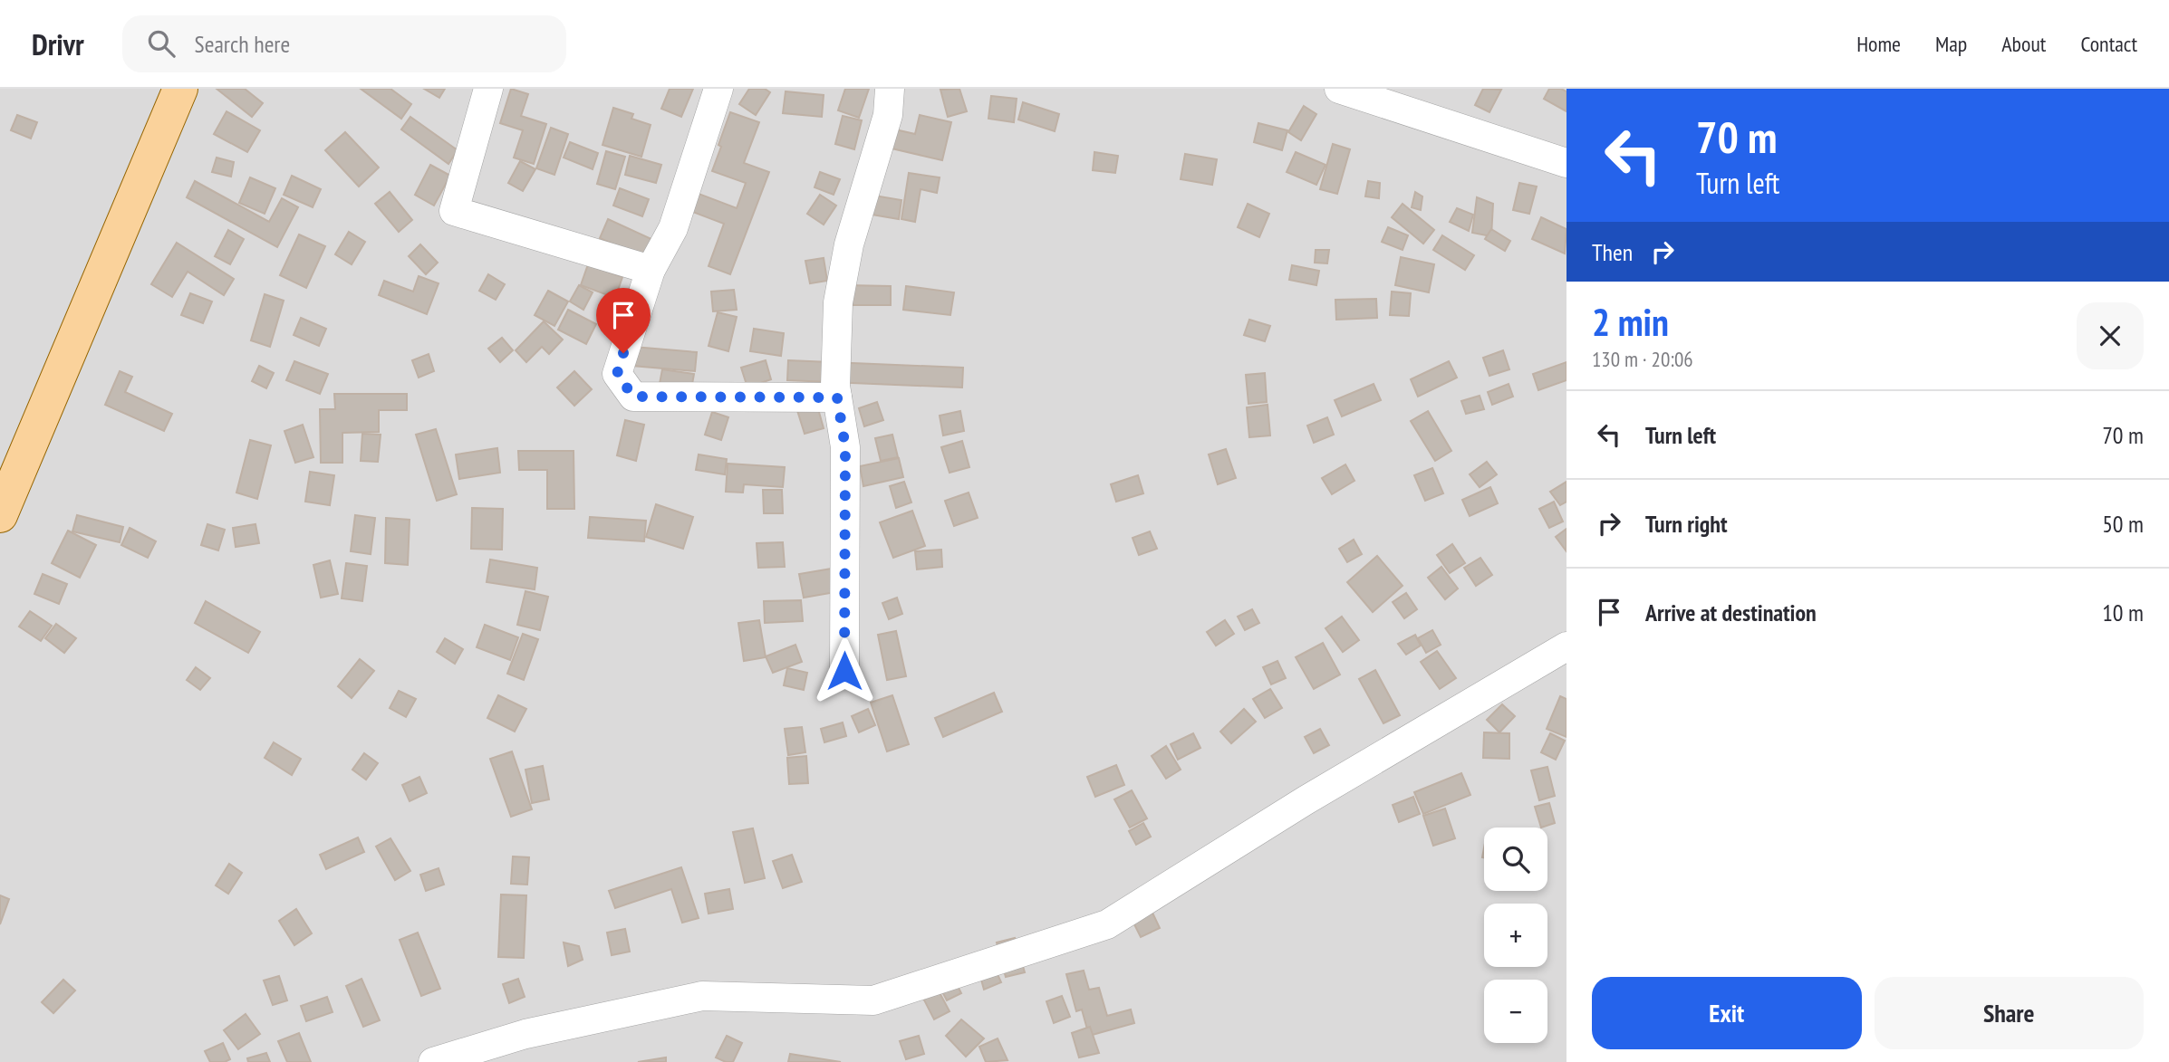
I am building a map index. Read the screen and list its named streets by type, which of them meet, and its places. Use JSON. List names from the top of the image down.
{
  "page": {
    "header": "Drivr",
    "search": "Search here",
    "nav": [
      "Home",
      "Map",
      "About",
      "Contact"
    ],
    "turn": ["70 m", "Turn left"],
    "then": "Then",
    "heading": ["2 min", "130 m · 20:06"],
    "list": [
      {
        "name": "Turn left",
        "value": "70 m"
      },
      {
        "name": "Turn right",
        "value": "50 m"
      },
      {
        "name": "Arrive at destination",
        "value": "10 m"
      }
    ],
    "map_buttons": ["+", "−"],
    "buttons": ["Exit", "Share"]
  }
}
